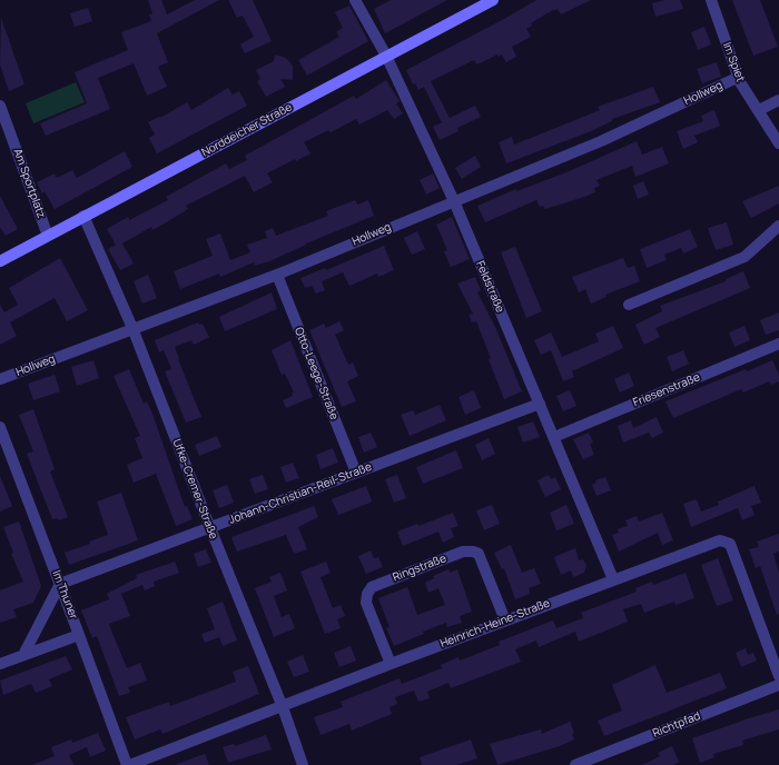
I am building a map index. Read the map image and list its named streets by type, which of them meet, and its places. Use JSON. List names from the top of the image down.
{
  "streets": {
    "main road": ["Norddeicher Straße"],
    "street": [
      "Im Spiet",
      "Hollweg",
      "Am Sportplatz",
      "Feldstraße",
      "Otto-Leege-Straße",
      "Friesenstraße",
      "Ufke-Cremer-Straße",
      "Johann-Christian-Reil-Straße",
      "Ringstraße",
      "Im Thuner",
      "Heinrich-Heine-Straße",
      "Richtpfad"
    ]
  },
  "crossings": [
    ["Im Spiet", "Hollweg"],
    ["Hollweg", "Feldstraße"],
    ["Hollweg", "Otto-Leege-Straße"],
    ["Hollweg", "Ufke-Cremer-Straße"],
    ["Norddeicher Straße", "Am Sportplatz"],
    ["Norddeicher Straße", "Feldstraße"],
    ["Norddeicher Straße", "Ufke-Cremer-Straße"],
    ["Feldstraße", "Friesenstraße"],
    ["Feldstraße", "Johann-Christian-Reil-Straße"],
    ["Feldstraße", "Heinrich-Heine-Straße"],
    ["Otto-Leege-Straße", "Johann-Christian-Reil-Straße"],
    ["Ufke-Cremer-Straße", "Johann-Christian-Reil-Straße"],
    ["Ufke-Cremer-Straße", "Heinrich-Heine-Straße"],
    ["Johann-Christian-Reil-Straße", "Im Thuner"],
    ["Ringstraße", "Heinrich-Heine-Straße"]
  ]
}
